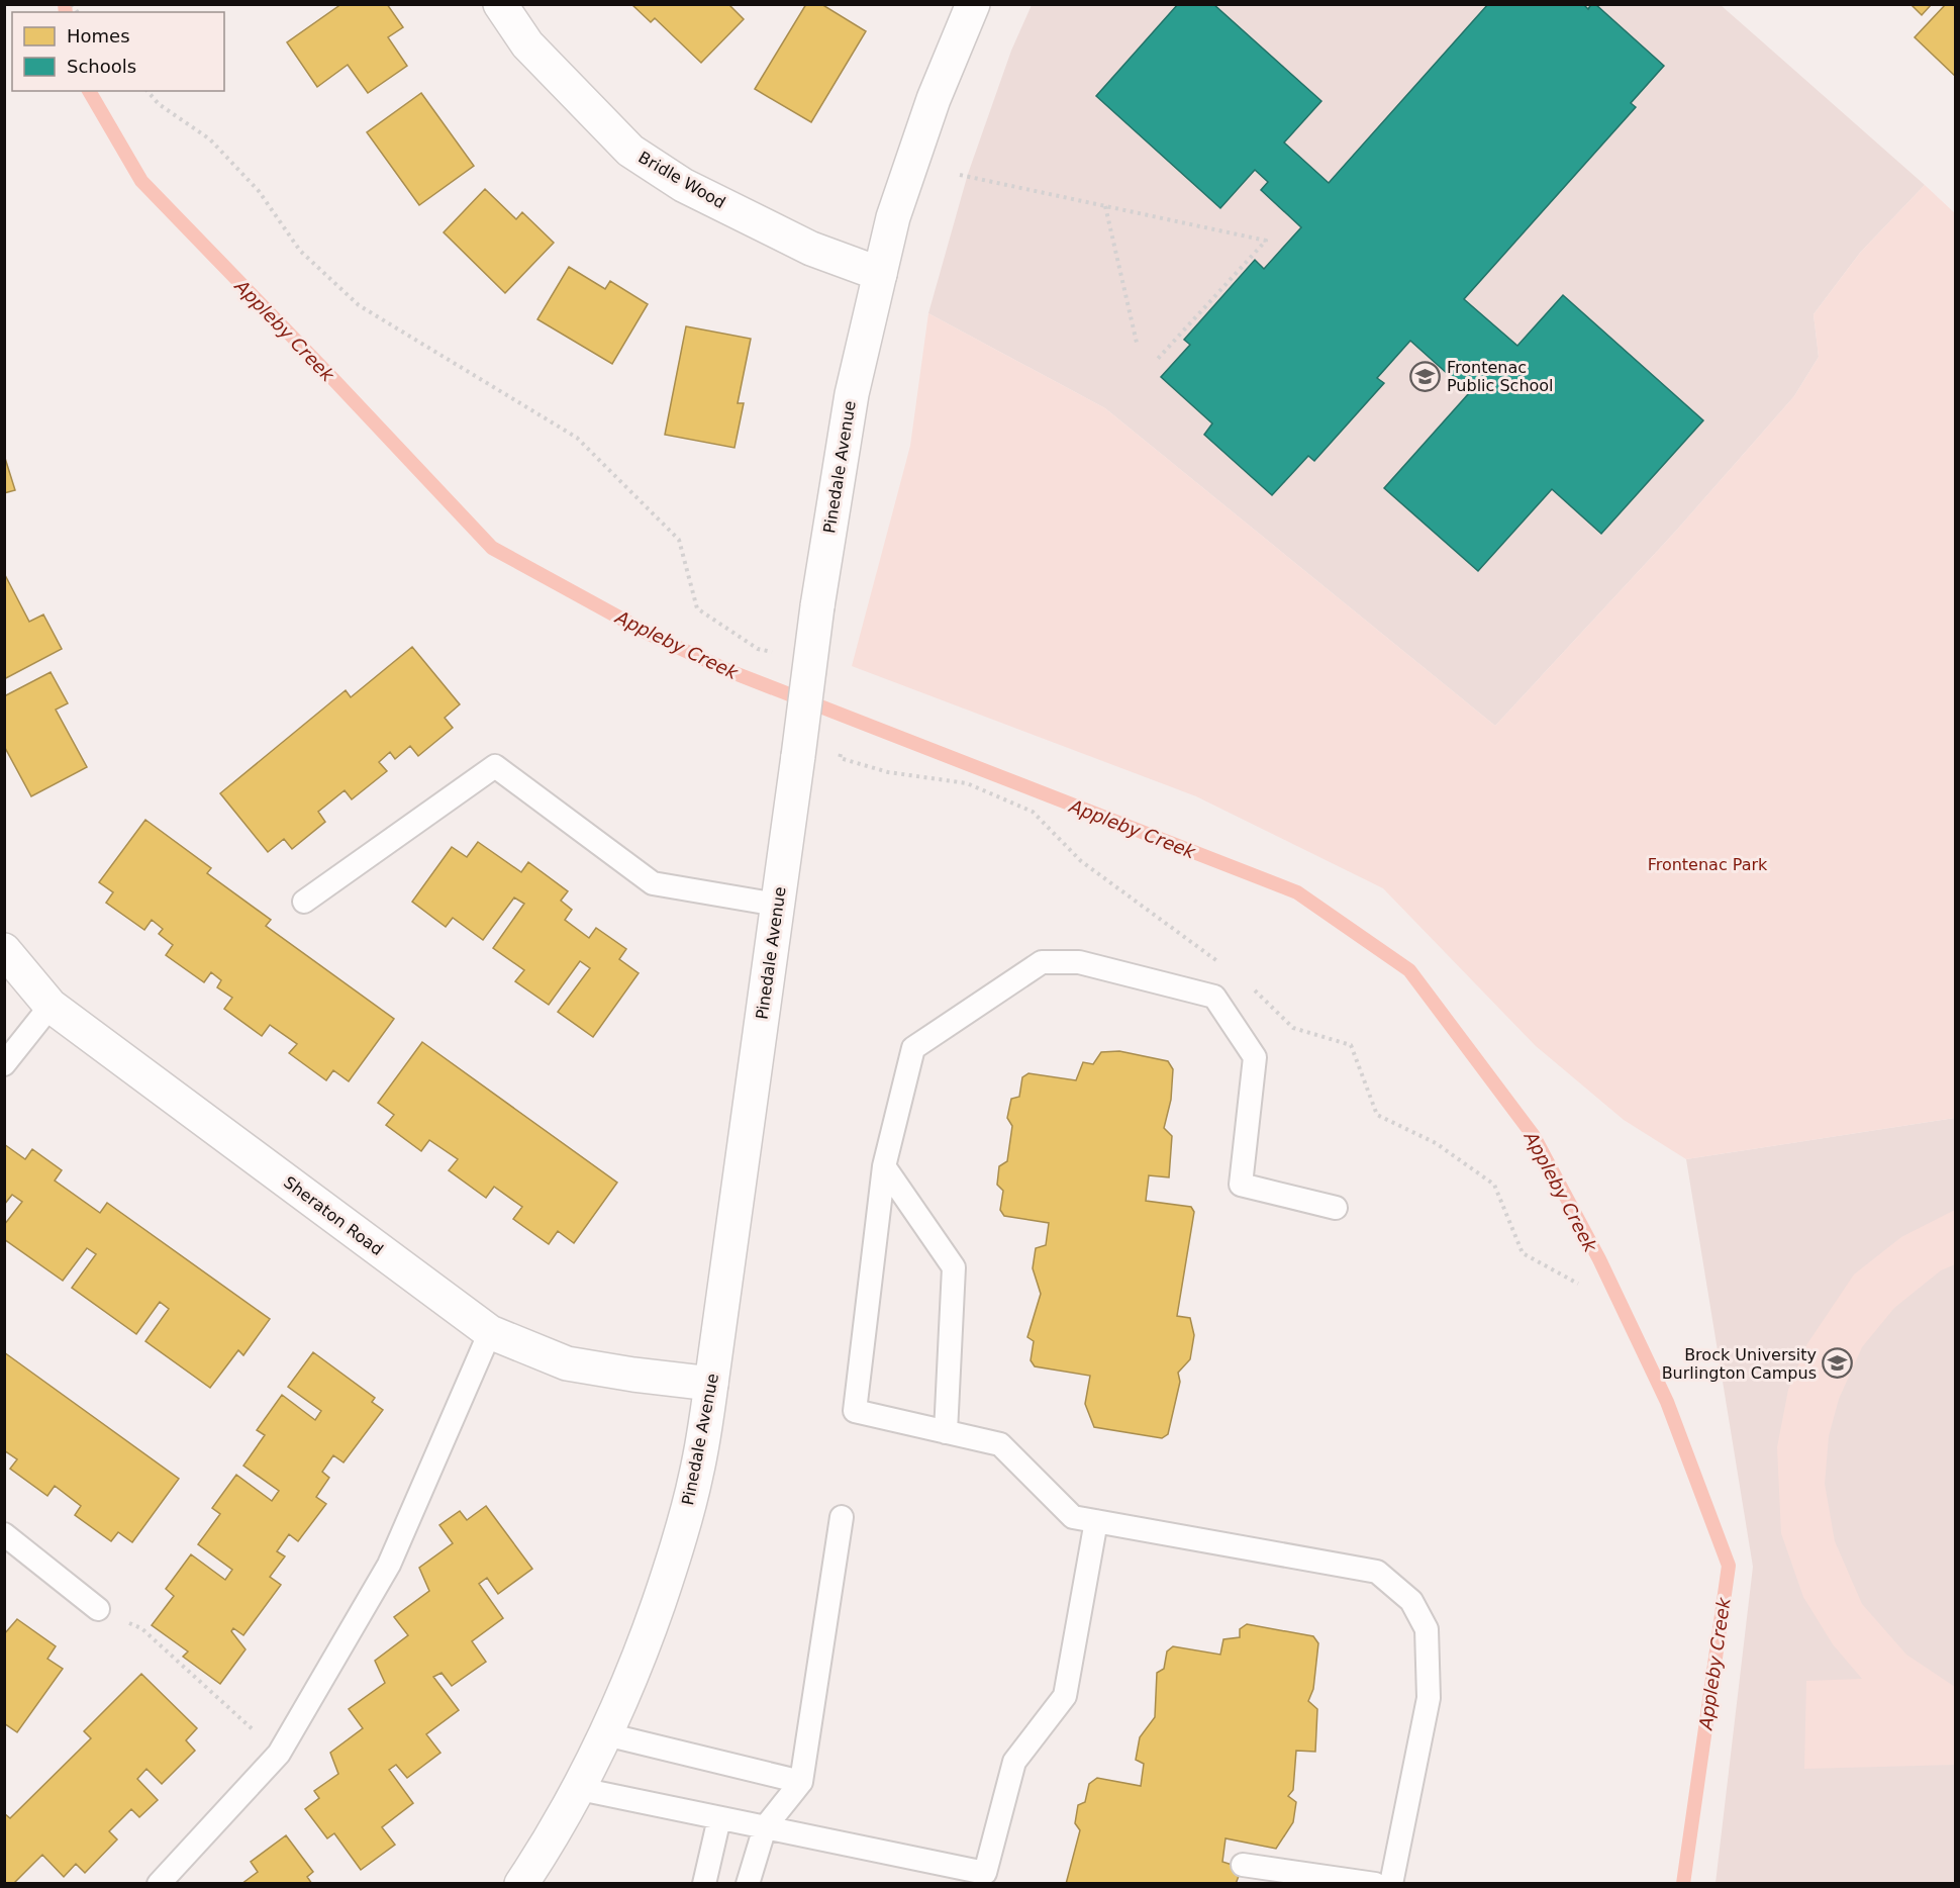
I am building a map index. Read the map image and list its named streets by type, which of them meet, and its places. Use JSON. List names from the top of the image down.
{
  "streets": {
    "street": ["Bridle Wood", "Pinedale Avenue", "Sheraton Road"]
  },
  "crossings": [
    ["Bridle Wood", "Pinedale Avenue"],
    ["Pinedale Avenue", "Sheraton Road"]
  ],
  "water": ["Appleby Creek"],
  "parks": ["Frontenac Park"],
  "places": {
    "school or university": ["Frontenac Public School", "Brock University Burlington Campus"]
  },
  "legend": ["Homes", "Schools"]
}
